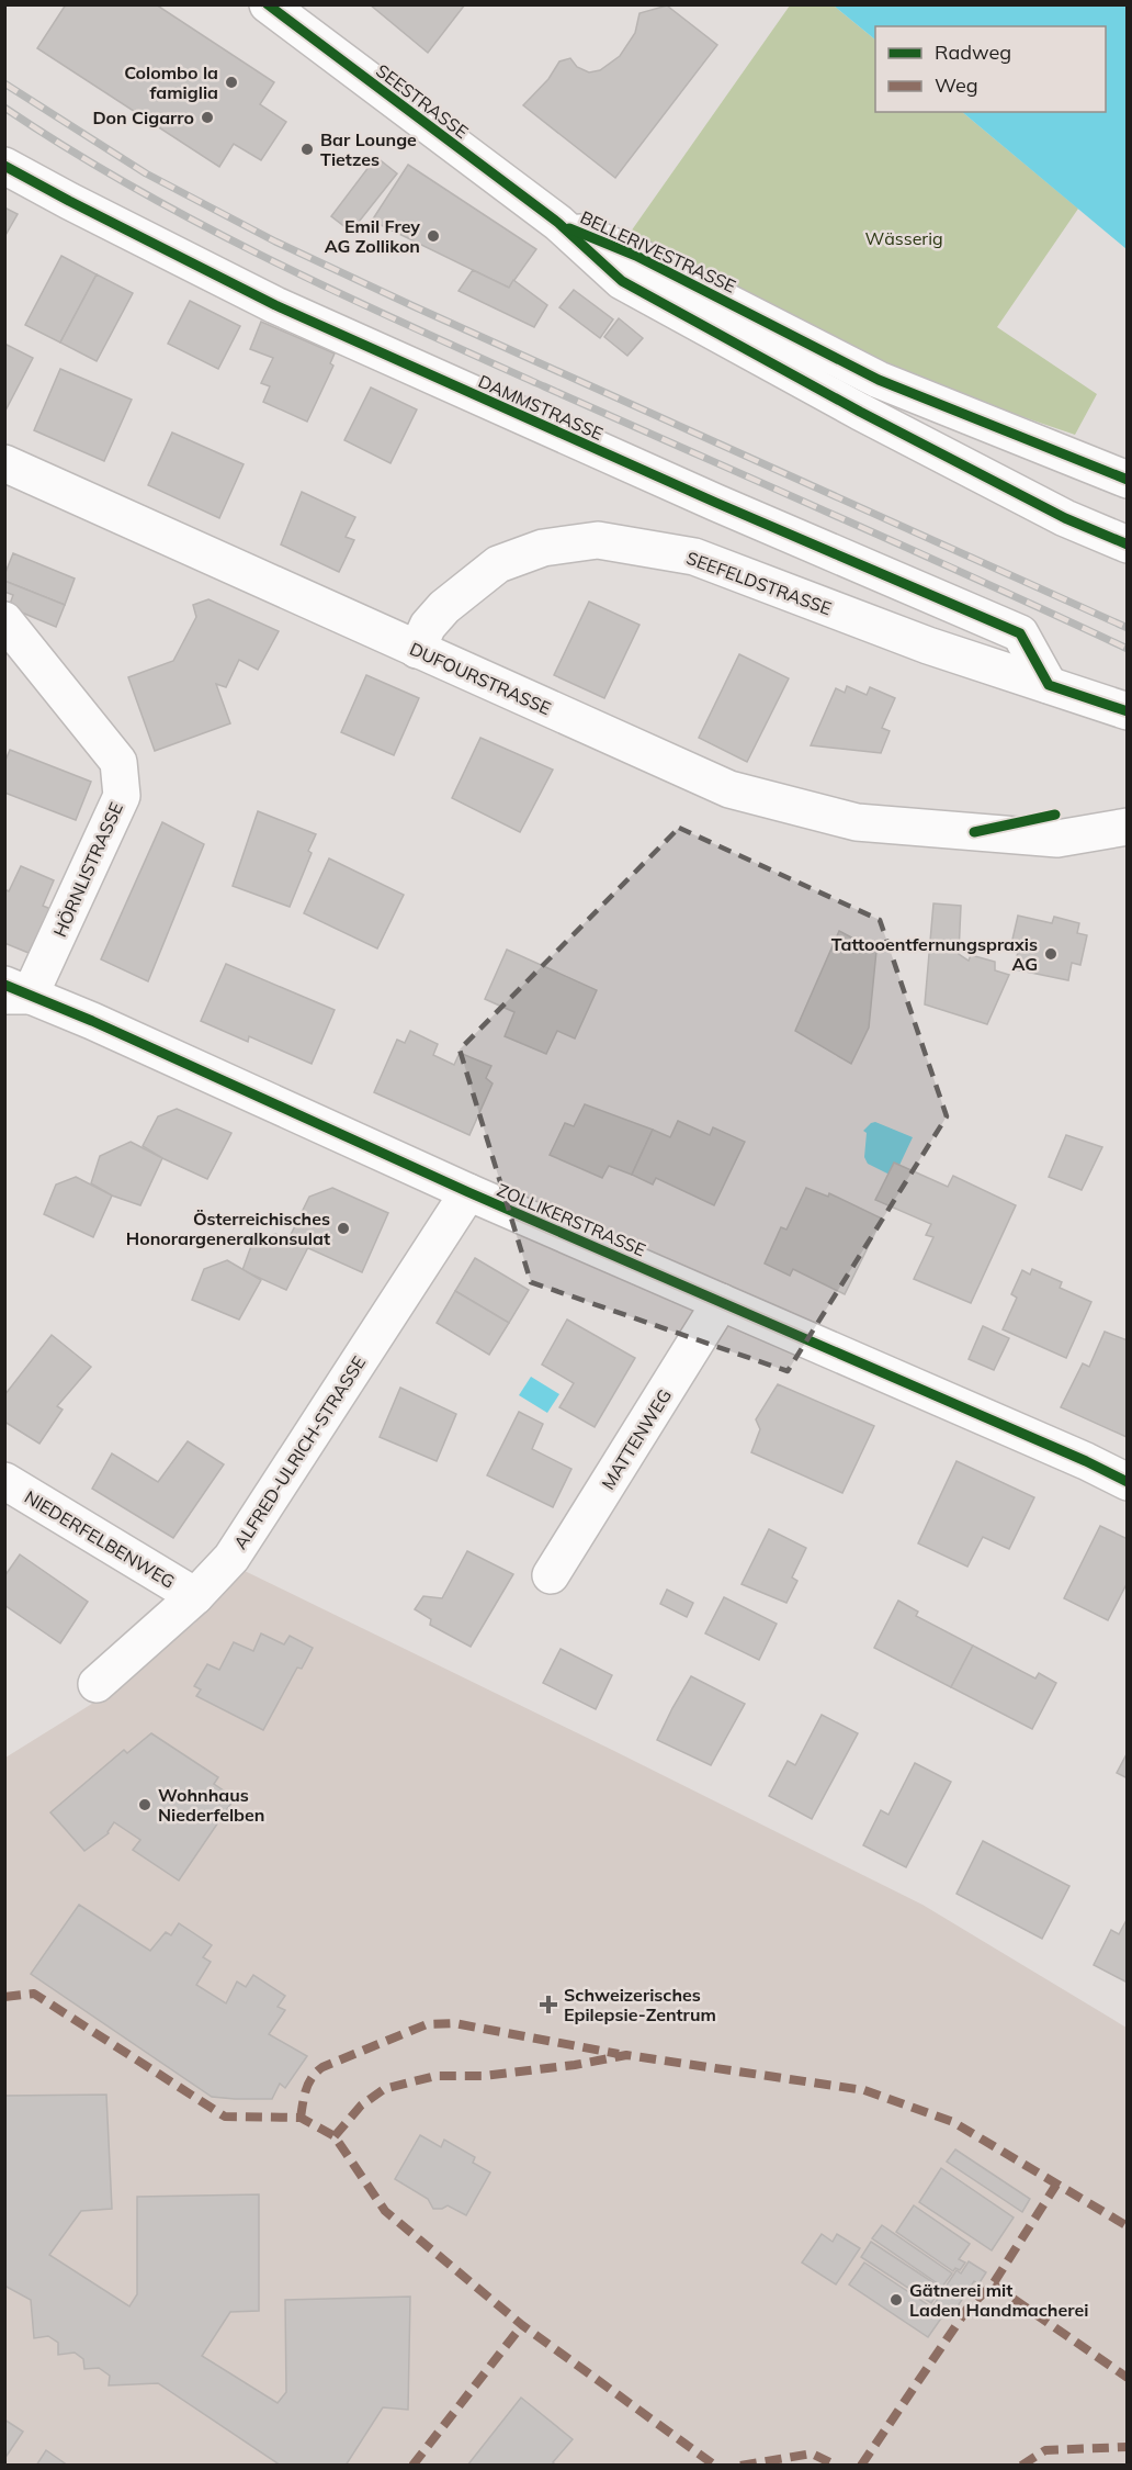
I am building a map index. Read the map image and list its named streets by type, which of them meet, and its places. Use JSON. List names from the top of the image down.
{
  "streets": {
    "street": [
      "SEESTRASSE",
      "BELLERIVESTRASSE",
      "DAMMSTRASSE",
      "SEEFELDSTRASSE",
      "DUFOURSTRASSE",
      "HÖRNLISTRASSE",
      "ZOLLIKERSTRASSE",
      "MATTENWEG",
      "ALFRED-ULRICH-STRASSE",
      "NIEDERFELBENWEG"
    ]
  },
  "crossings": [
    ["SEESTRASSE", "BELLERIVESTRASSE"],
    ["DAMMSTRASSE", "SEEFELDSTRASSE"],
    ["SEEFELDSTRASSE", "DUFOURSTRASSE"],
    ["HÖRNLISTRASSE", "ZOLLIKERSTRASSE"],
    ["ZOLLIKERSTRASSE", "MATTENWEG"],
    ["ZOLLIKERSTRASSE", "ALFRED-ULRICH-STRASSE"],
    ["ALFRED-ULRICH-STRASSE", "NIEDERFELBENWEG"]
  ],
  "parks": ["Wässerig"],
  "places": {
    "other": [
      "Colombo la famiglia",
      "Don Cigarro",
      "Bar Lounge Tietzes",
      "Emil Frey AG Zollikon",
      "Tattooentfernungspraxis AG",
      "Österreichisches Honorargeneralkonsulat",
      "Wohnhaus Niederfelben",
      "Gätnerei mit Laden Handmacherei"
    ],
    "health": ["Schweizerisches Epilepsie-Zentrum"]
  },
  "legend": ["Radweg", "Weg"]
}
